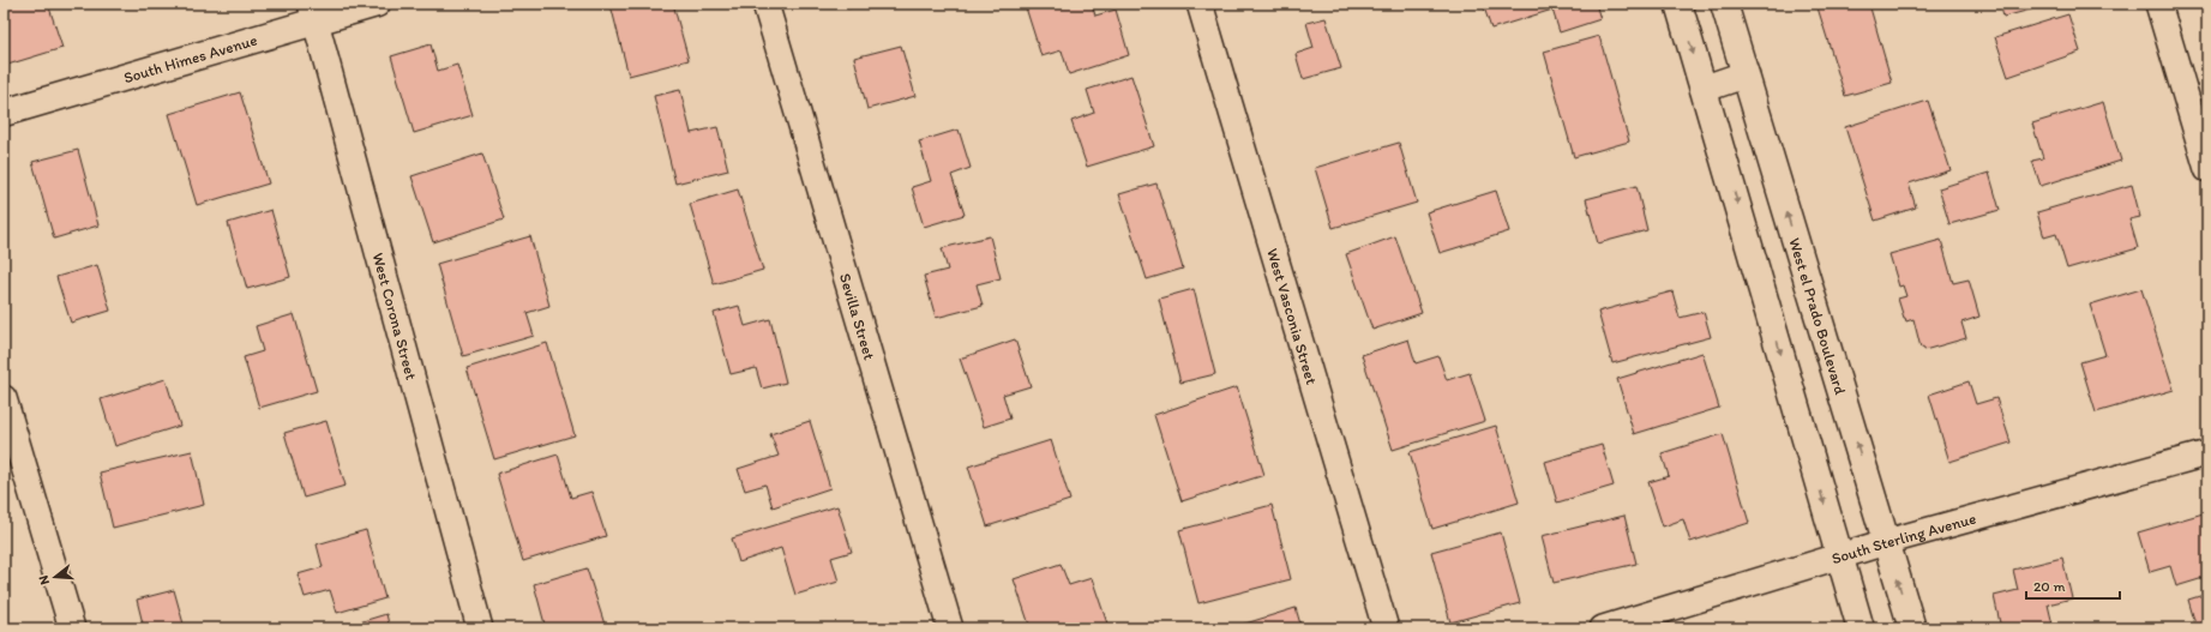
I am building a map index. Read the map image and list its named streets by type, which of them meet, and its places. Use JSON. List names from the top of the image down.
{
  "streets": {
    "street": [
      "South Himes Avenue",
      "West Corona Street",
      "Sevilla Street",
      "West Vasconia Street",
      "West el Prado Boulevard",
      "South Sterling Avenue"
    ]
  },
  "crossings": [
    ["South Himes Avenue", "West Corona Street"],
    ["West el Prado Boulevard", "South Sterling Avenue"]
  ],
  "scale_bar": "20 m",
  "north": "left"
}
